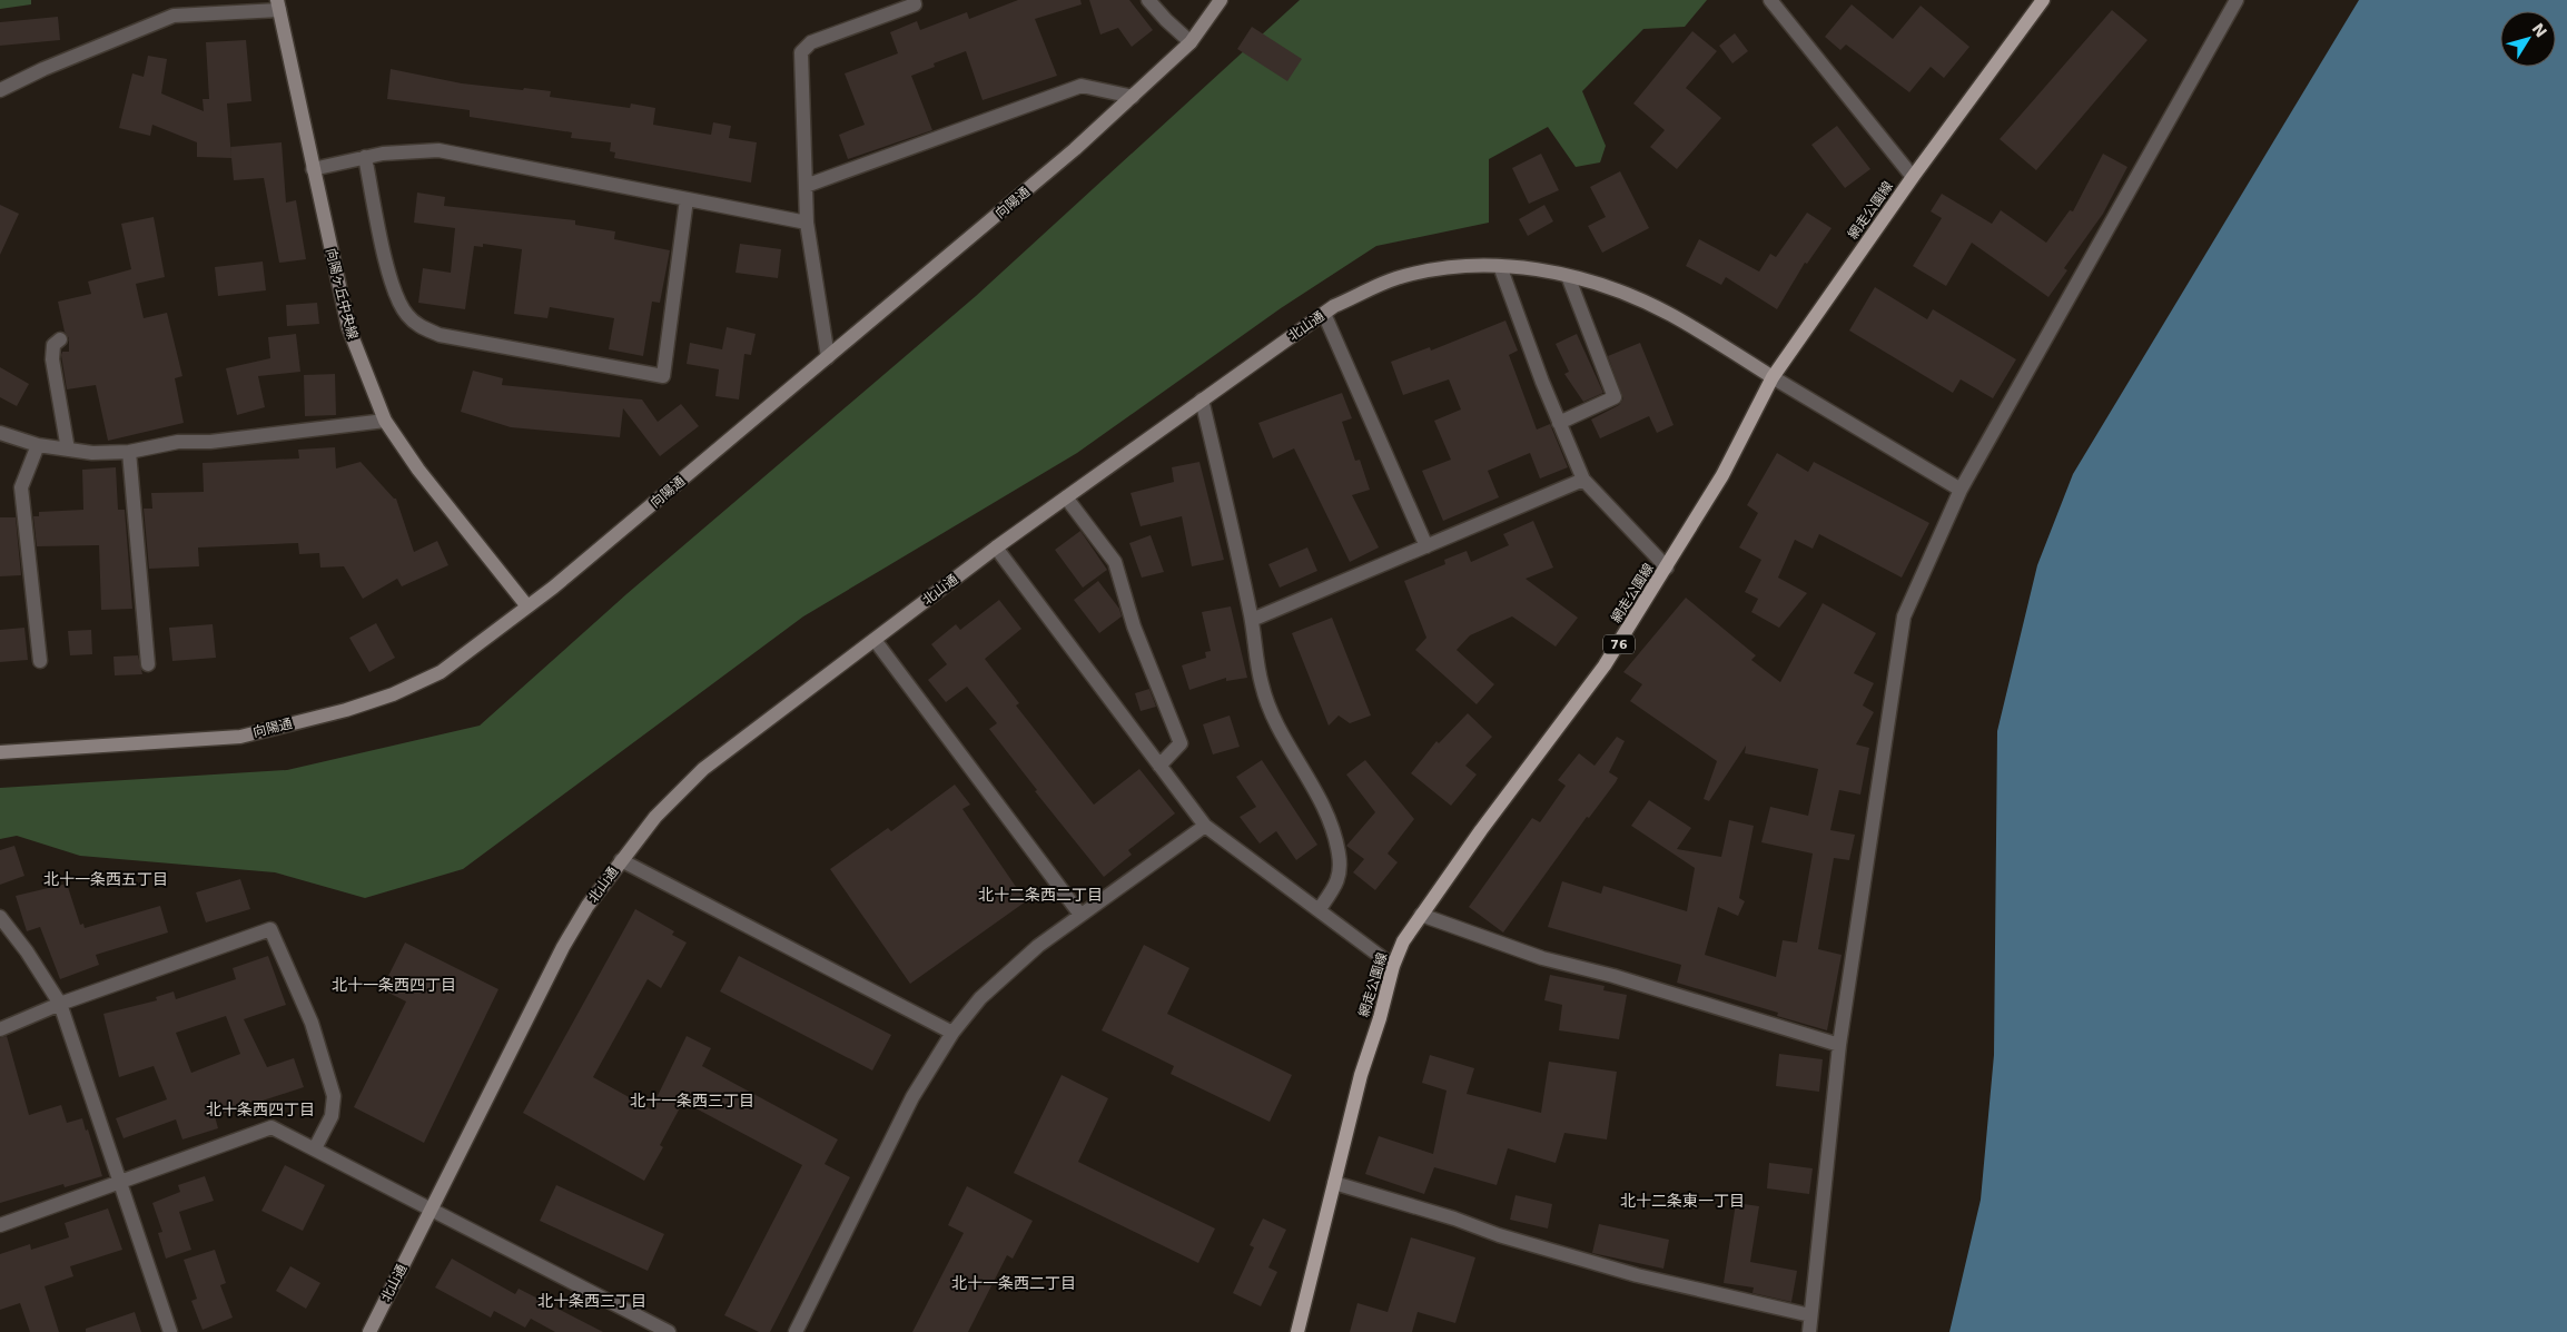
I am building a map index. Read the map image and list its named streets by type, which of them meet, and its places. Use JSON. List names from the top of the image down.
{
  "streets": {
    "main road": ["網走公園線", "76"],
    "street": ["向陽通", "向陽ヶ丘中央線", "北山通"]
  },
  "crossings": [
    ["向陽通", "向陽ヶ丘中央線"],
    ["網走公園線", "北山通"]
  ],
  "districts": [
    "北十一条西五丁目",
    "北十二条西二丁目",
    "北十一条西四丁目",
    "北十一条西三丁目",
    "北十条西四丁目",
    "北十二条東一丁目",
    "北十一条西二丁目",
    "北十条西三丁目"
  ],
  "north": "top right"
}
